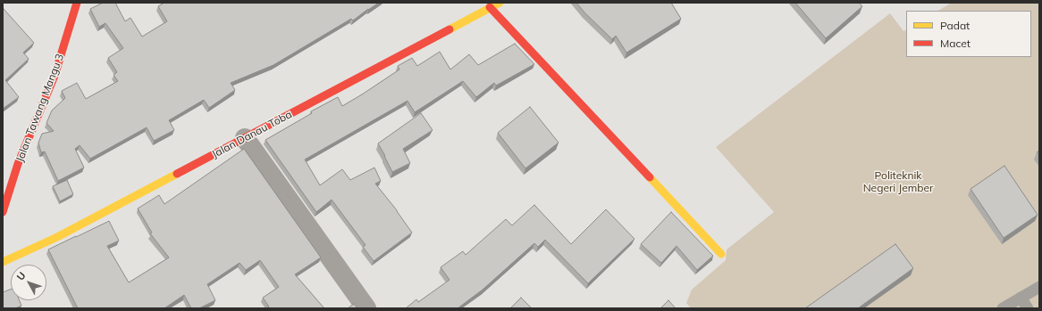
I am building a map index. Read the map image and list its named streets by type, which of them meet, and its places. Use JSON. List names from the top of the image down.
{
  "streets": {
    "main road": ["Jalan Tawang Mangu 3", "Jalan Danau Toba"]
  },
  "parks": ["Politeknik Negeri Jember"],
  "legend": ["Padat", "Macet"],
  "north": "top left"
}
